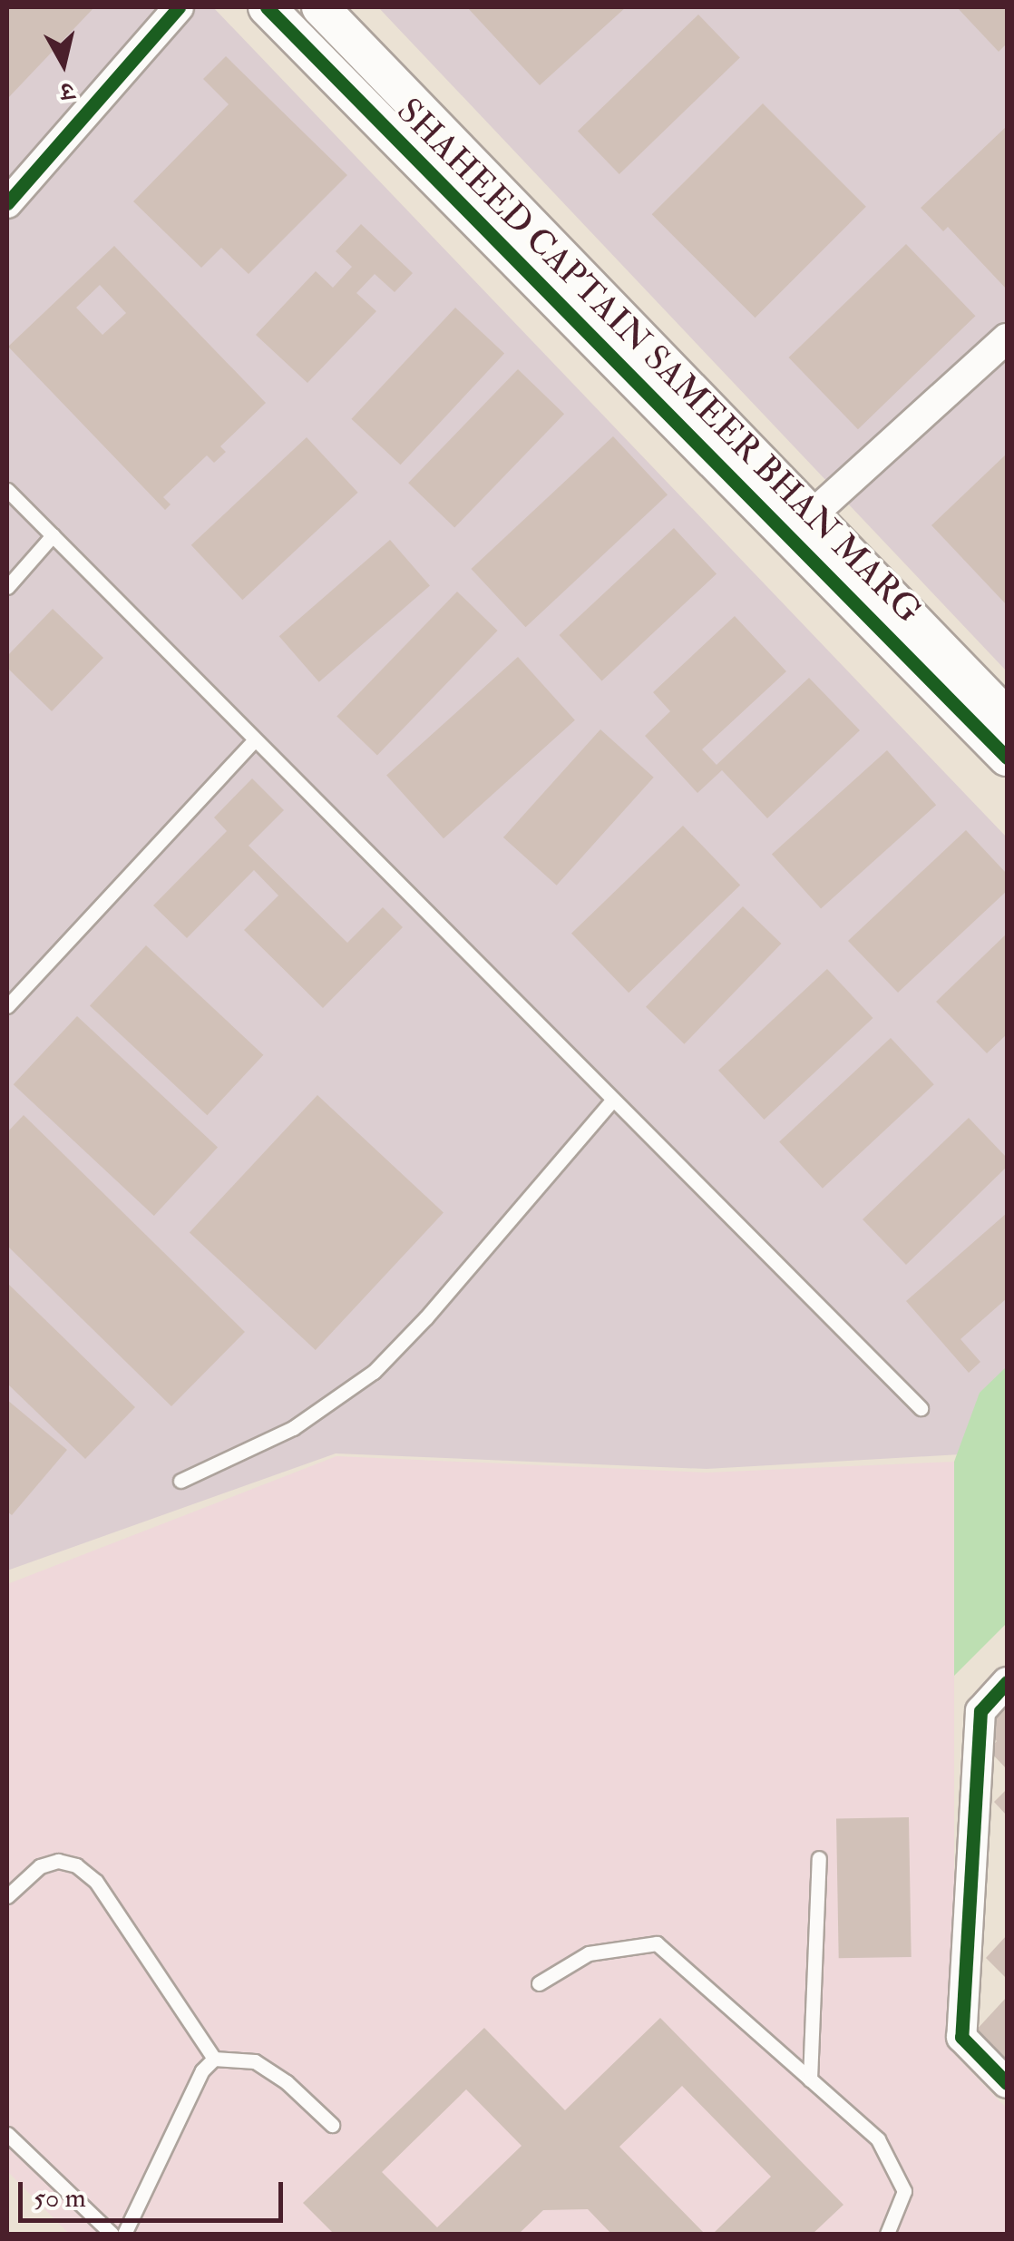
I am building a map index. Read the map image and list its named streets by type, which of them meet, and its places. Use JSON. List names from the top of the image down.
{
  "streets": {
    "street": ["SHAHEED CAPTAIN SAMEER BHAN MARG"]
  },
  "scale_bar": "50 m",
  "north": "bottom"
}
